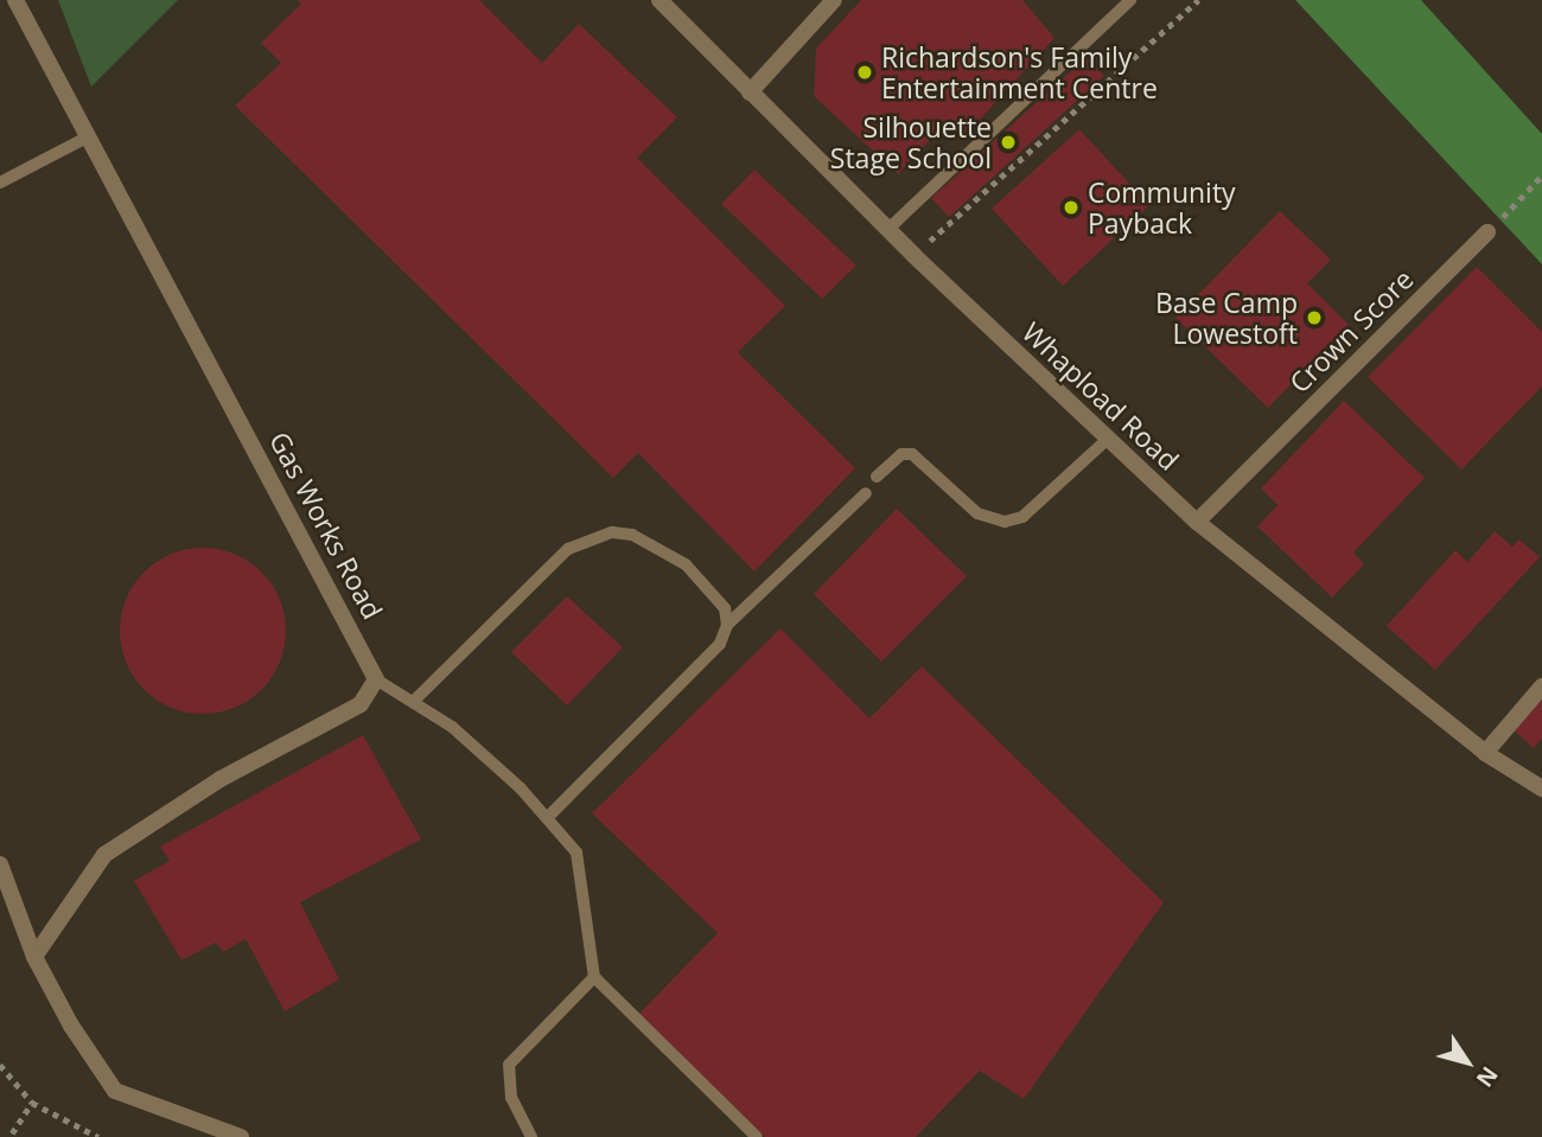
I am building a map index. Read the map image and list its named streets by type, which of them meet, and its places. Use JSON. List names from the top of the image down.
{
  "streets": {
    "street": ["Crown Score", "Whapload Road", "Gas Works Road"]
  },
  "crossings": [
    ["Crown Score", "Whapload Road"]
  ],
  "places": [
    "Richardson's Family Entertainment Centre",
    "Silhouette Stage School",
    "Community Payback",
    "Base Camp Lowestoft"
  ],
  "north": "bottom right"
}
